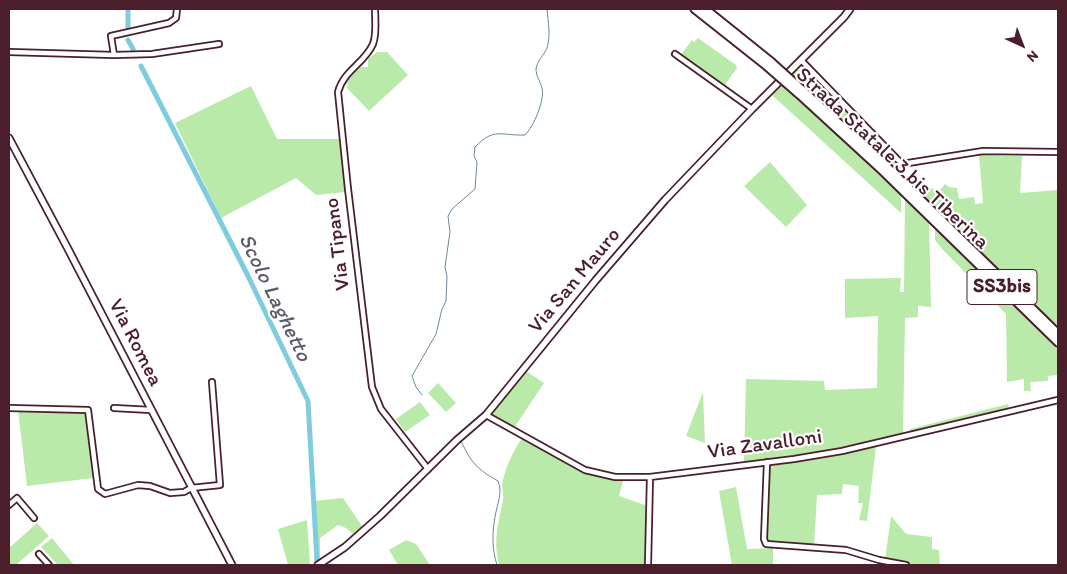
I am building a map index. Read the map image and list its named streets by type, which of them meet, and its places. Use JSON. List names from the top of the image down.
{
  "streets": {
    "highway": ["Strada Statale 3 bis Tiberina", "SS3bis"],
    "main road": ["Via San Mauro", "Via Romea"],
    "street": ["Via Tipano", "Via Zavalloni"]
  },
  "crossings": [
    ["Via Tipano", "Via San Mauro"],
    ["Via San Mauro", "Via Zavalloni"]
  ],
  "water": ["Scolo Laghetto"],
  "north": "bottom right"
}
